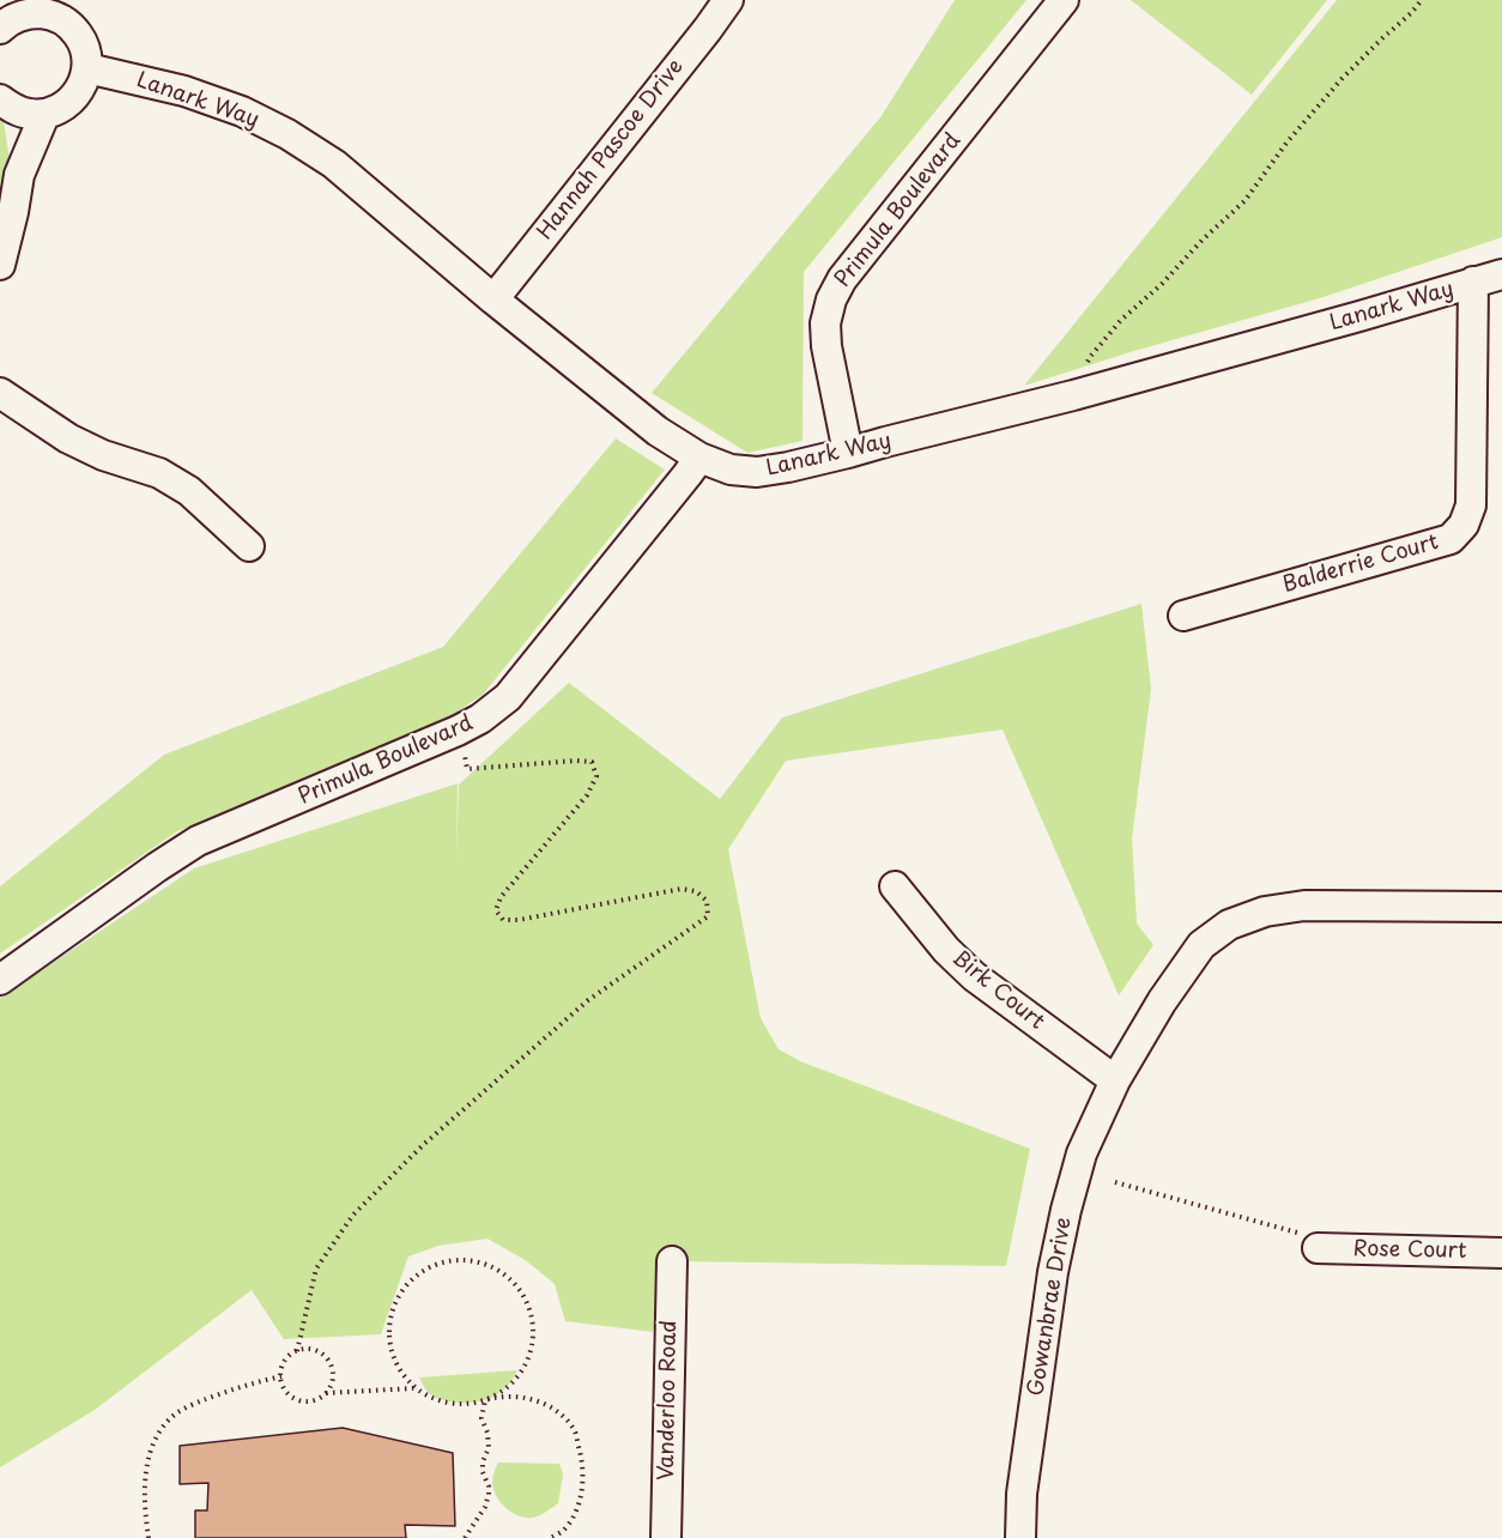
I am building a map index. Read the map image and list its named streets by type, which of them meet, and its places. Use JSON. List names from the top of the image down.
{
  "streets": {
    "street": [
      "Lanark Way",
      "Hannah Pascoe Drive",
      "Primula Boulevard",
      "Balderrie Court",
      "Birk Court",
      "Rose Court",
      "Gowanbrae Drive",
      "Vanderloo Road"
    ]
  },
  "crossings": [
    ["Lanark Way", "Hannah Pascoe Drive"],
    ["Lanark Way", "Primula Boulevard"],
    ["Lanark Way", "Balderrie Court"],
    ["Birk Court", "Gowanbrae Drive"]
  ]
}
